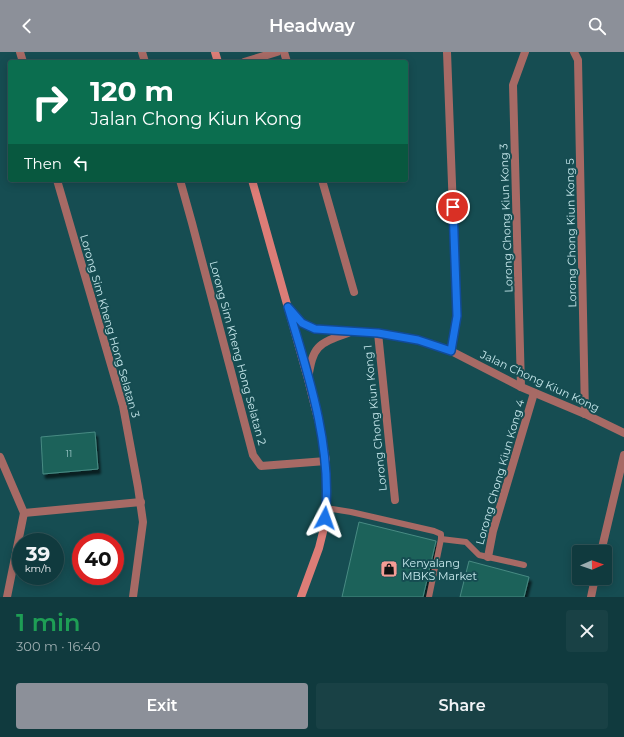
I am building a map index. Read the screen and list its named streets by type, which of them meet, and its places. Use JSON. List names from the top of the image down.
{
  "streets": {
    "street": [
      "Lorong Chong Kiun Kong 3",
      "Lorong Chong Kiun Kong 5",
      "Lorong Sim Kheng Hong Selatan 3",
      "Lorong Sim Kheng Hong Selatan 2",
      "Jalan Chong Kiun Kong",
      "Lorong Chong Kiun Kong 1",
      "Lorong Chong Kiun Kong 4"
    ]
  },
  "crossings": [
    ["Lorong Chong Kiun Kong 3", "Jalan Chong Kiun Kong"],
    ["Lorong Chong Kiun Kong 5", "Jalan Chong Kiun Kong"],
    ["Jalan Chong Kiun Kong", "Lorong Chong Kiun Kong 1"],
    ["Jalan Chong Kiun Kong", "Lorong Chong Kiun Kong 4"]
  ],
  "places": {
    "shop": ["Kenyalang MBKS Market"]
  },
  "house_numbers": ["11"],
  "north": "right",
  "page": {
    "header": "Headway",
    "turn": ["120 m", "Jalan Chong Kiun Kong"],
    "then": "Then",
    "speed": "39 km/h",
    "limit": "40",
    "heading": ["1 min", "300 m · 16:40"],
    "buttons": ["Exit", "Share"]
  }
}
